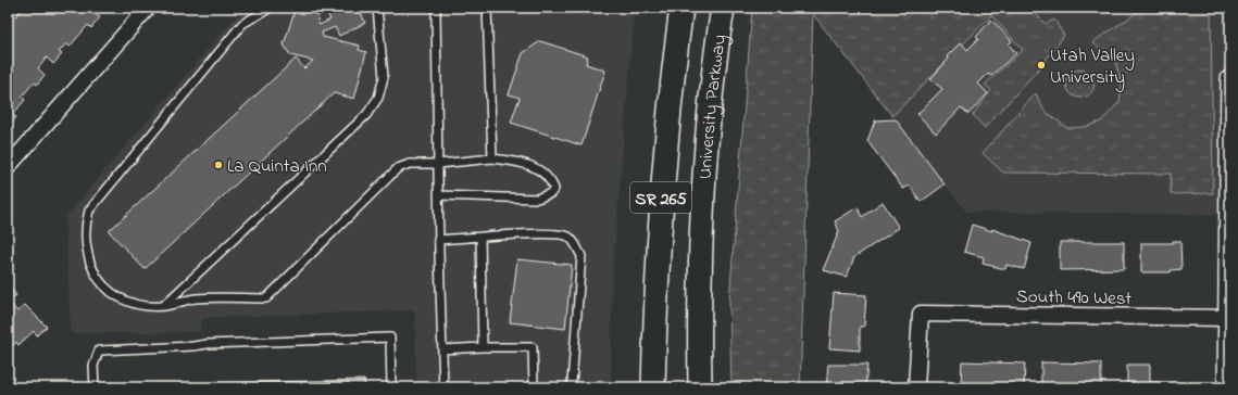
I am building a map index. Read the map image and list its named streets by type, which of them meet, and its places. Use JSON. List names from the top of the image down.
{
  "streets": {
    "main road": ["University Parkway", "SR 265"],
    "street": ["South 490 West"]
  },
  "places": ["Utah Valley University", "La Quinta Inn"]
}
